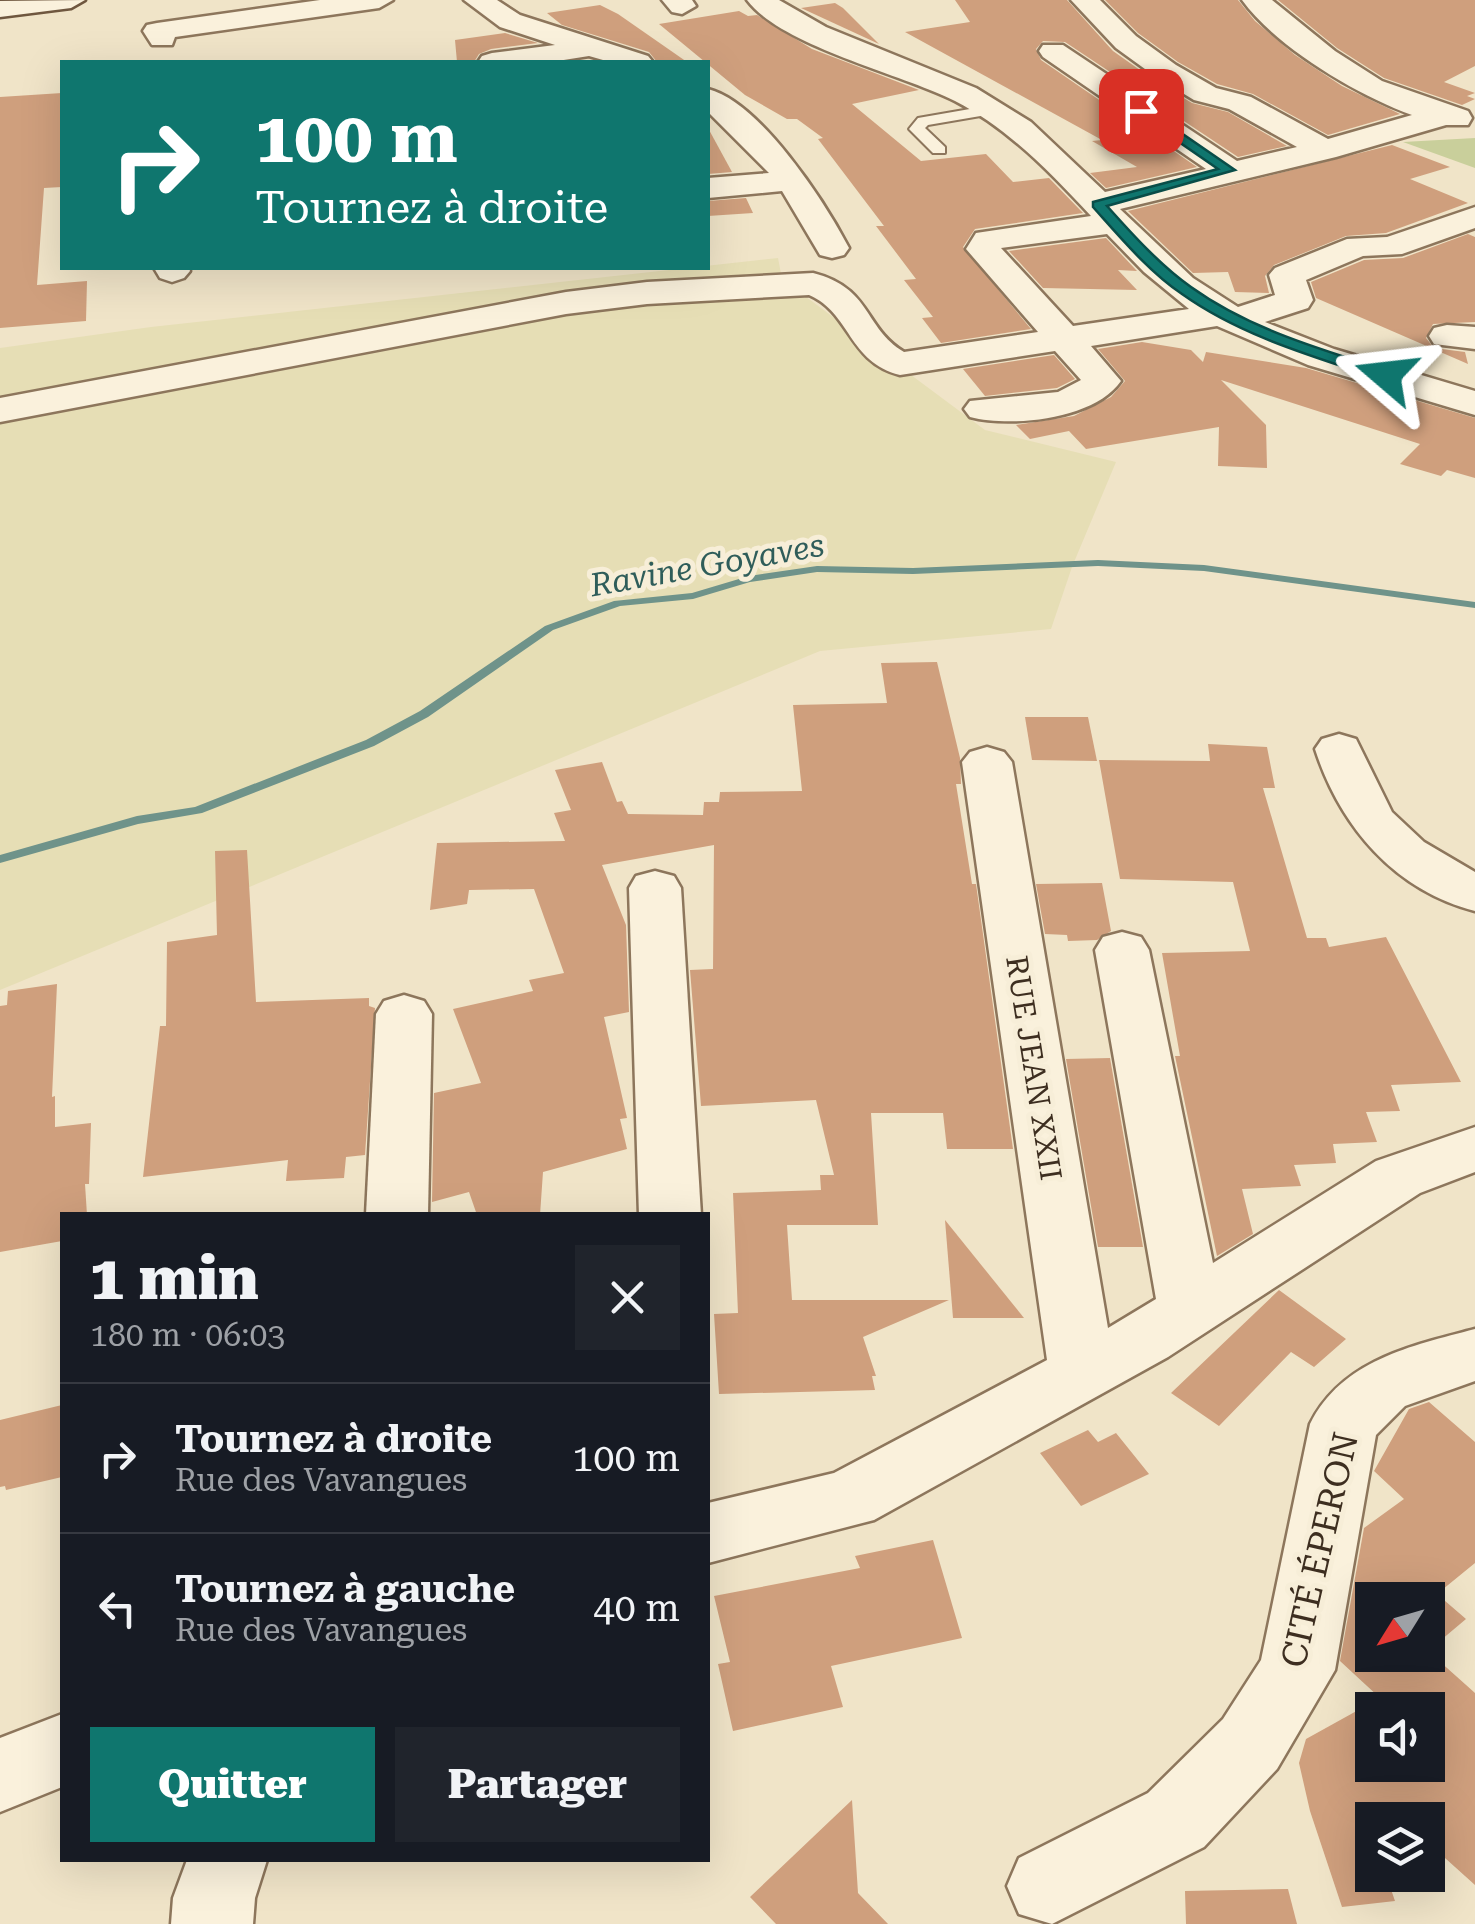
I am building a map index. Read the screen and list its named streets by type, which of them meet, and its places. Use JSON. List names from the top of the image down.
{
  "streets": {
    "street": ["RUE JEAN XXII", "CITÉ ÉPERON"]
  },
  "water": ["Ravine Goyaves"],
  "north": "bottom left",
  "page": {
    "turn": ["100 m", "Tournez à droite"],
    "heading": ["1 min", "180 m · 06:03"],
    "list": [
      {
        "name": "Tournez à droite",
        "note": "Rue des Vavangues",
        "value": "100 m"
      },
      {
        "name": "Tournez à gauche",
        "note": "Rue des Vavangues",
        "value": "40 m"
      }
    ],
    "buttons": ["Quitter", "Partager"]
  }
}
